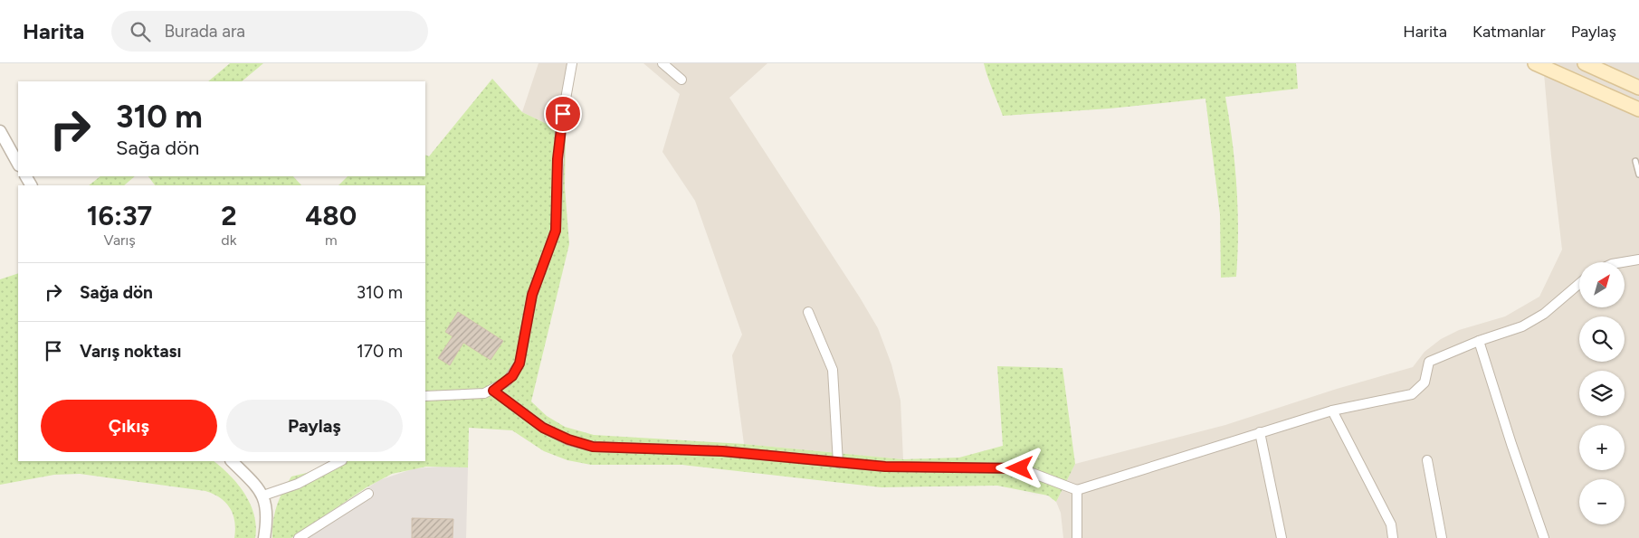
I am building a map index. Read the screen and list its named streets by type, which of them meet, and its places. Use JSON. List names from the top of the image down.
{
  "north": "top right",
  "page": {
    "header": "Harita",
    "search": "Burada ara",
    "nav": ["Harita", "Katmanlar", "Paylaş"],
    "turn": ["310 m", "Sağa dön"],
    "eta": [
      "16:37",
      "Varış",
      "2",
      "dk",
      "480",
      "m"
    ],
    "map_buttons": ["+", "−"],
    "list": [
      {
        "name": "Sağa dön",
        "value": "310 m"
      },
      {
        "name": "Varış noktası",
        "value": "170 m"
      }
    ],
    "buttons": ["Çıkış", "Paylaş"]
  }
}
